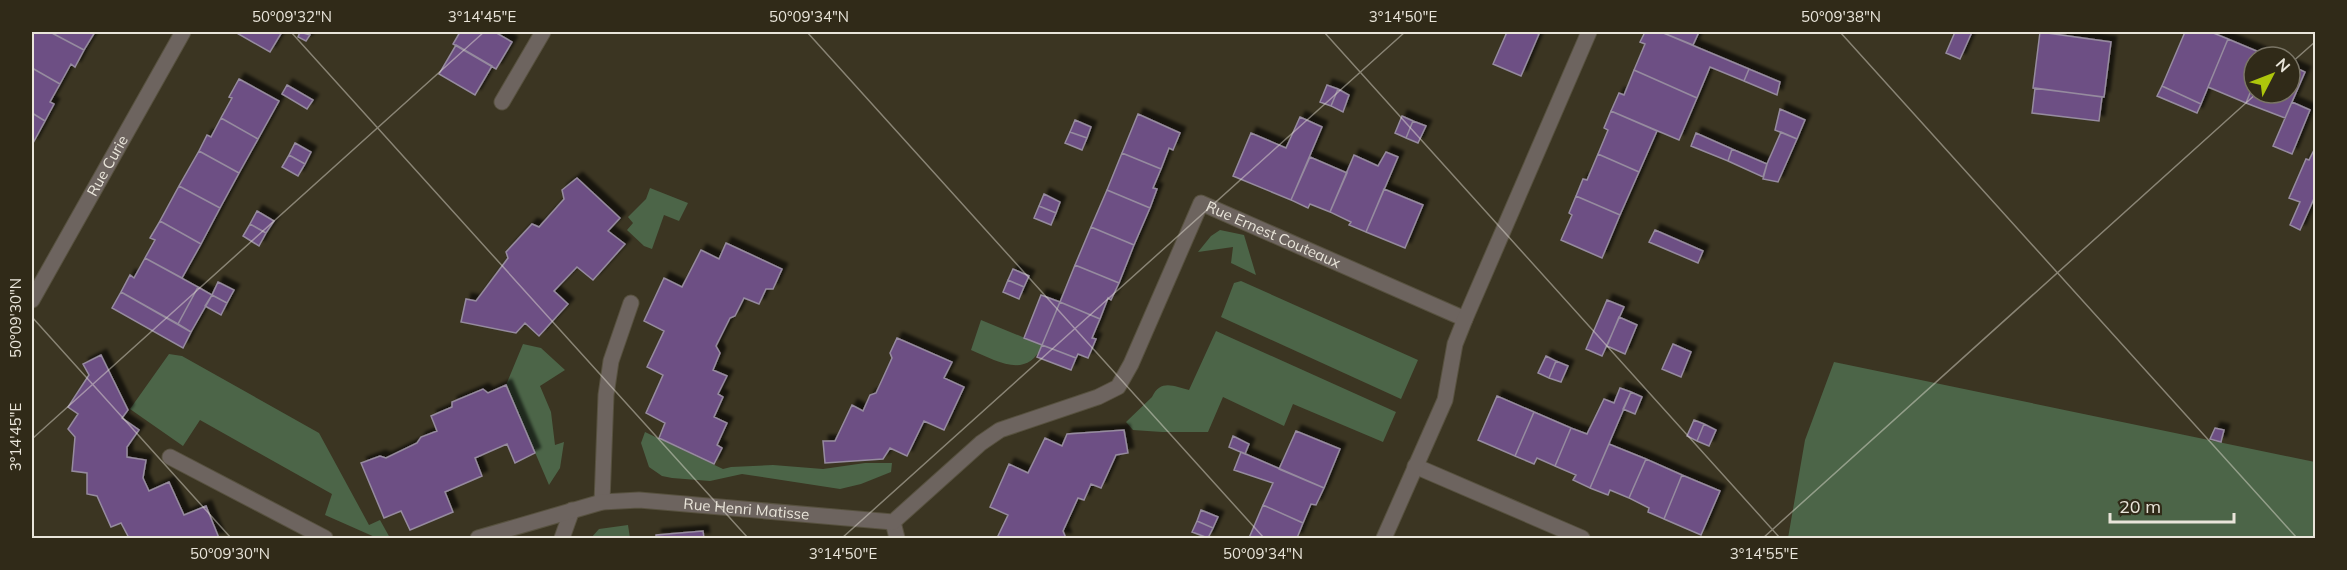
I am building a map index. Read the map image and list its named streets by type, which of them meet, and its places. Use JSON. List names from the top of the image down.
{
  "streets": {
    "street": ["Rue Curie", "Rue Ernest Couteaux", "Rue Henri Matisse"]
  },
  "crossings": [
    ["Rue Ernest Couteaux", "Rue Henri Matisse"]
  ],
  "scale_bar": "20 m",
  "north": "top right",
  "coordinates": [
    "50°09'32\"N",
    "3°14'45\"E",
    "50°09'34\"N",
    "3°14'50\"E",
    "50°09'38\"N",
    "50°09'30\"N",
    "3°14'55\"E"
  ]
}
